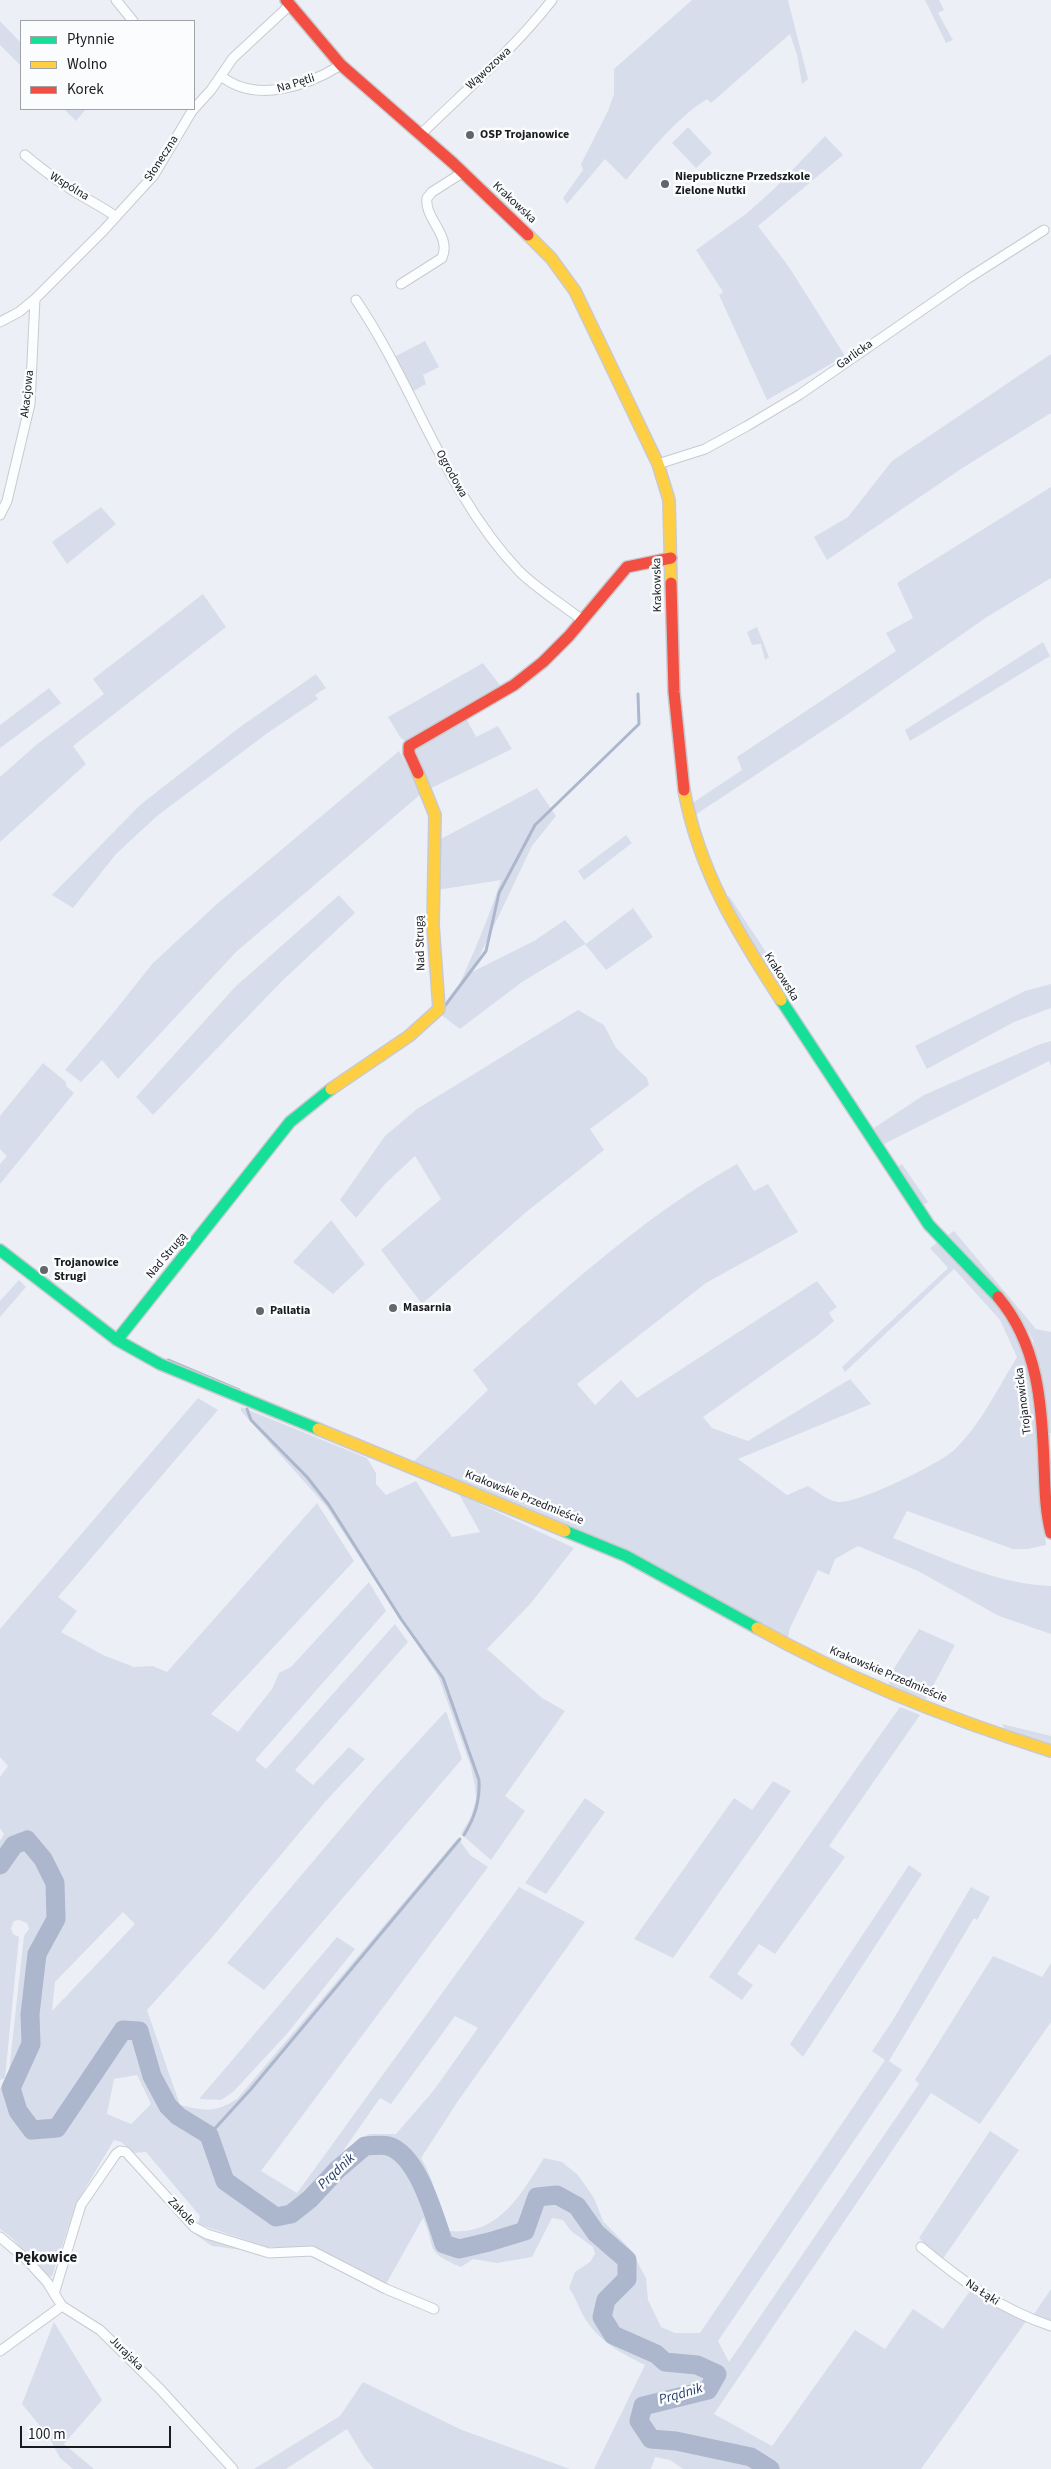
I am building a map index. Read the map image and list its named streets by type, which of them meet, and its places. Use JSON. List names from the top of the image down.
{
  "streets": {
    "street": [
      "Wąwozowa",
      "Na Pętli",
      "Słoneczna",
      "Wspólna",
      "Krakowska",
      "Garlicka",
      "Akacjowa",
      "Ogrodowa",
      "Nad Strugą",
      "Trojanowicka",
      "Krakowskie Przedmieście",
      "Zakole",
      "Na Łąki",
      "Jurajska"
    ]
  },
  "crossings": [
    ["Wąwozowa", "Krakowska"],
    ["Na Pętli", "Słoneczna"],
    ["Na Pętli", "Krakowska"],
    ["Słoneczna", "Wspólna"],
    ["Słoneczna", "Krakowska"],
    ["Słoneczna", "Akacjowa"],
    ["Krakowska", "Garlicka"],
    ["Krakowska", "Nad Strugą"],
    ["Krakowska", "Trojanowicka"],
    ["Ogrodowa", "Nad Strugą"],
    ["Nad Strugą", "Krakowskie Przedmieście"]
  ],
  "districts": ["Pękowice"],
  "water": ["Prądnik"],
  "places": [
    "OSP Trojanowice",
    "Niepubliczne Przedszkole Zielone Nutki",
    "Trojanowice Strugi",
    "Masarnia",
    "Pallatia"
  ],
  "legend": ["Płynnie", "Wolno", "Korek"],
  "scale_bar": "100 m"
}
